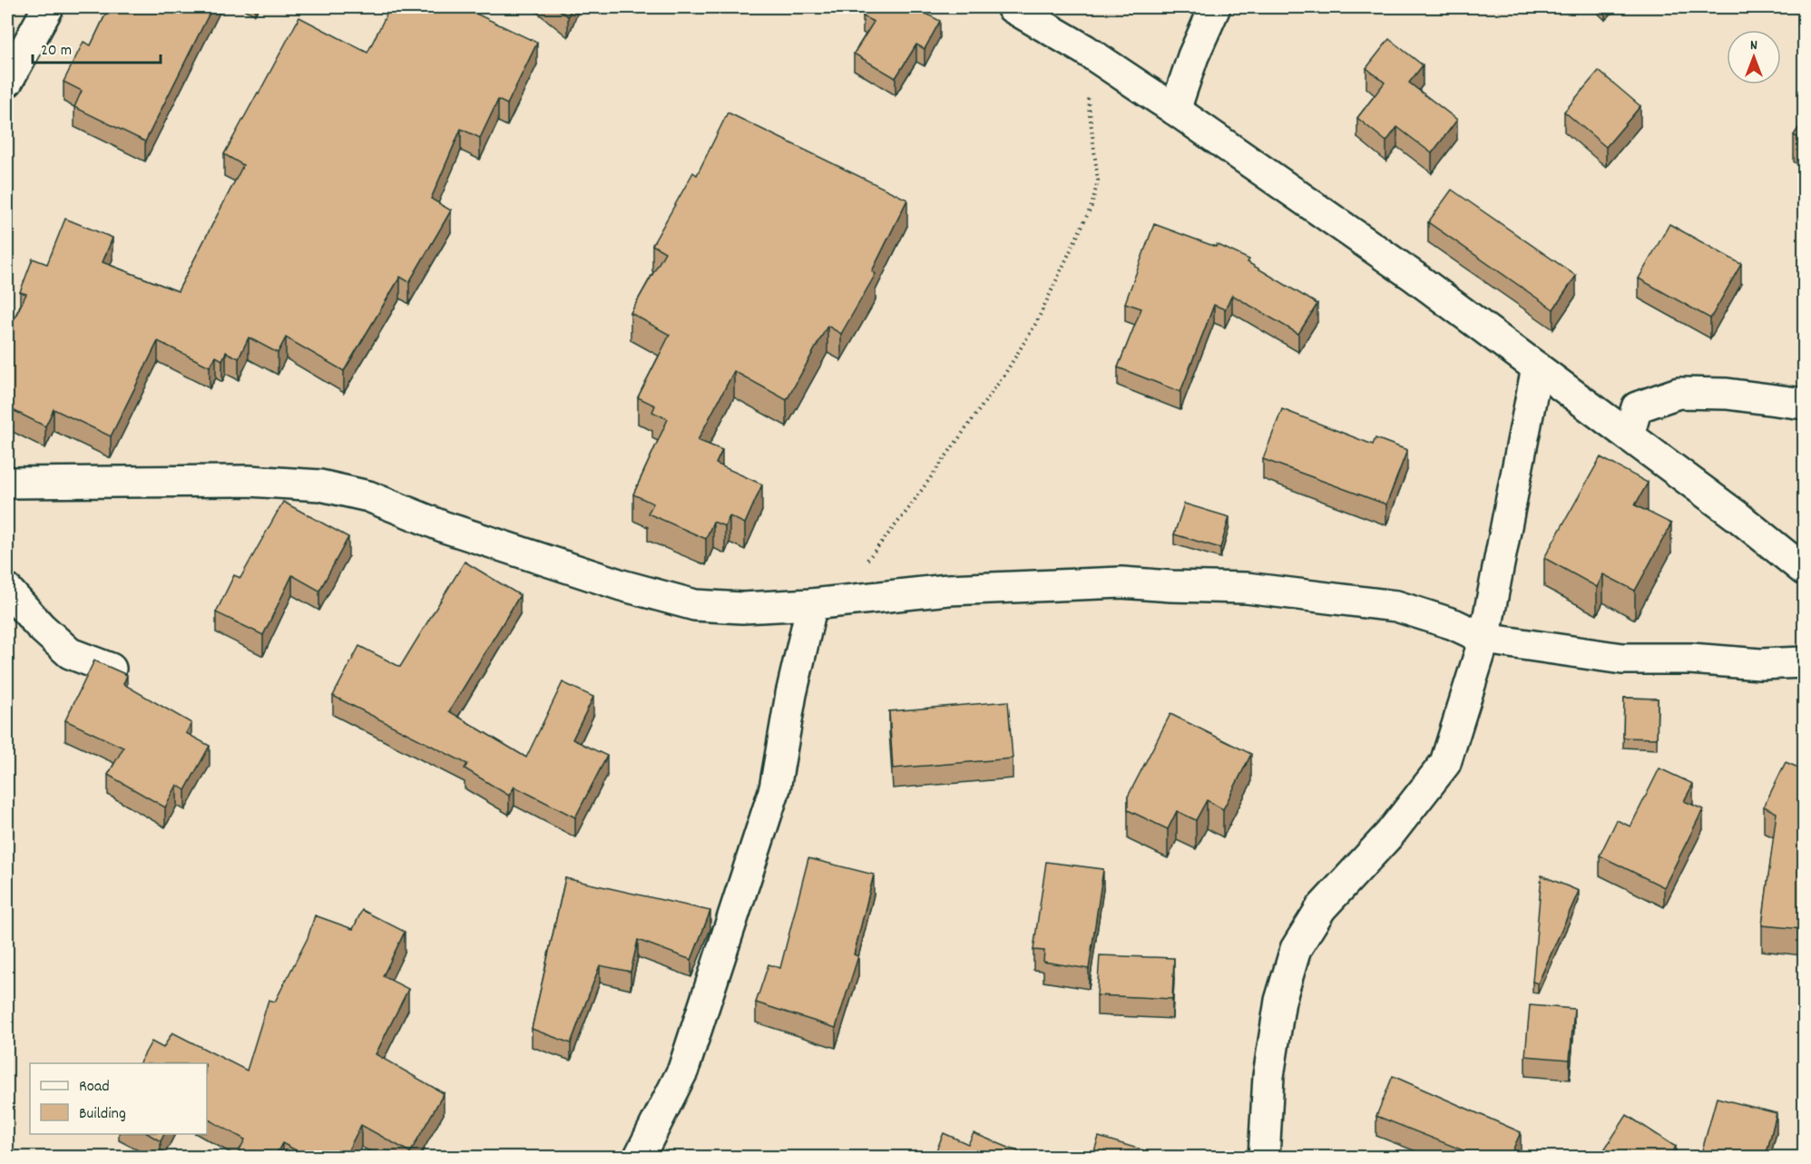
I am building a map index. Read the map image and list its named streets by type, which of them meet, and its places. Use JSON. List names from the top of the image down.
{
  "legend": ["Road", "Building"],
  "scale_bar": "20 m",
  "north": "top"
}
